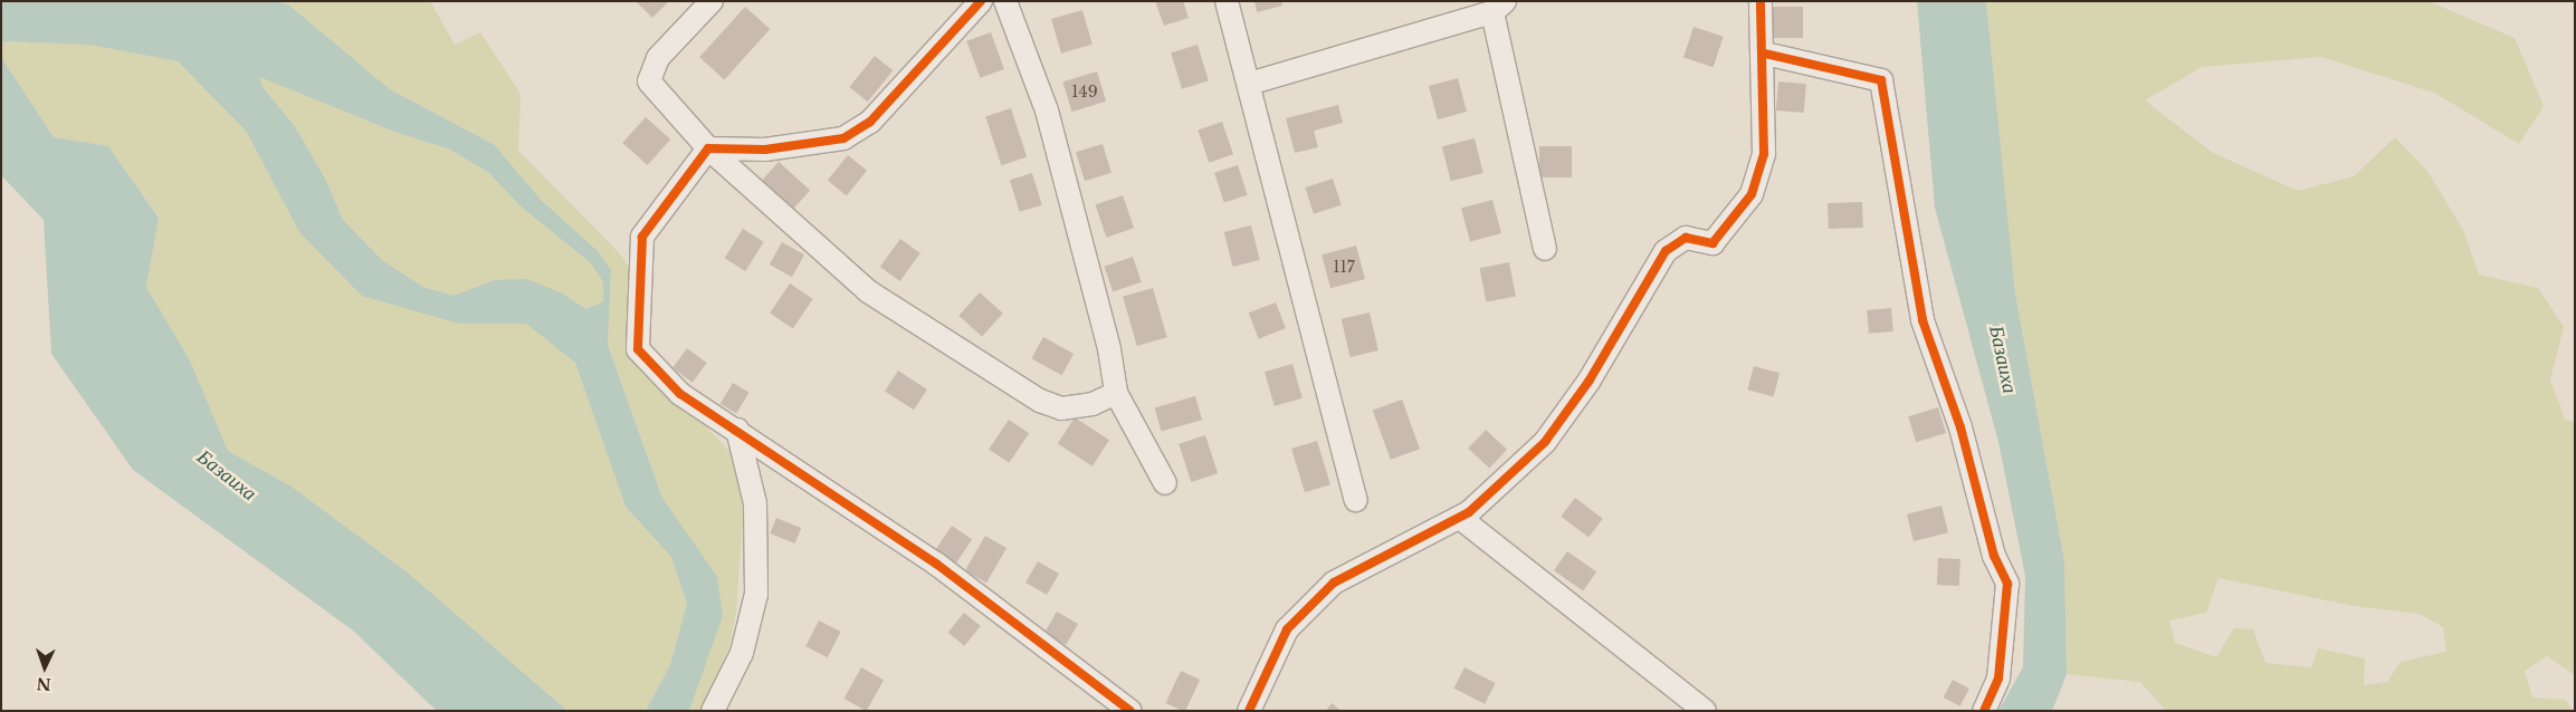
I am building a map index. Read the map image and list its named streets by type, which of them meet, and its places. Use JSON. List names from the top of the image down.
{
  "water": ["Базаиха"],
  "house_numbers": ["149", "117"],
  "north": "bottom"
}
